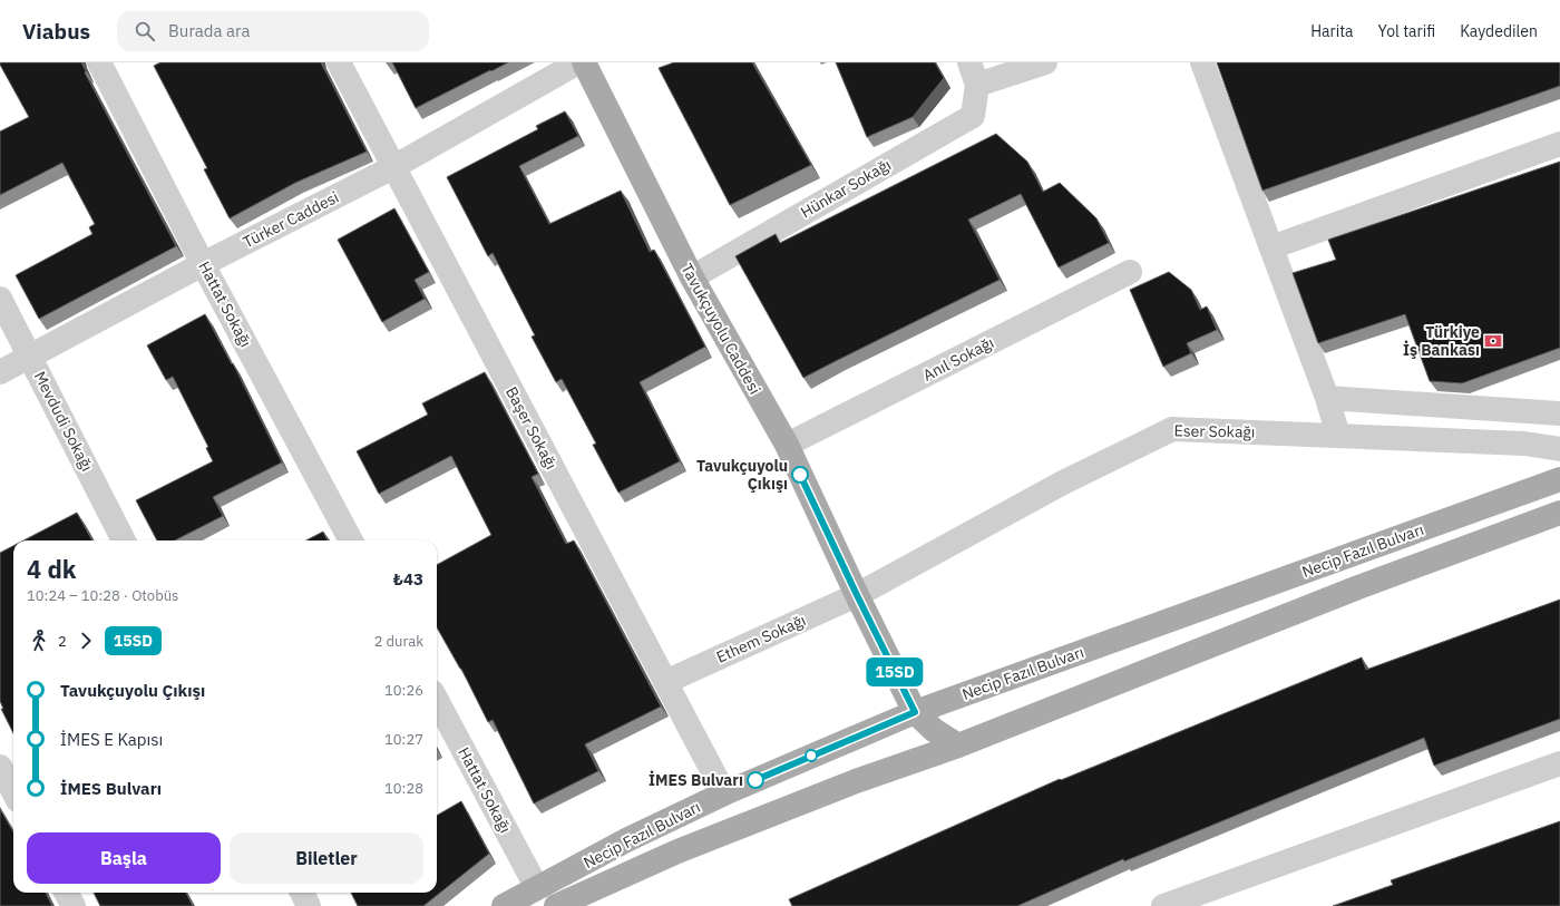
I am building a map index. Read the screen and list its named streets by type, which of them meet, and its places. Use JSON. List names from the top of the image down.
{
  "streets": {
    "main road": ["Tavukçuyolu Caddesi", "Necip Fazıl Bulvarı"],
    "street": [
      "Hünkar Sokağı",
      "Türker Caddesi",
      "Hattat Sokağı",
      "Anıl Sokağı",
      "Mevdudi Sokağı",
      "Başer Sokağı",
      "Eser Sokağı",
      "Ethem Sokağı"
    ]
  },
  "crossings": [
    ["Hünkar Sokağı", "Tavukçuyolu Caddesi"],
    ["Türker Caddesi", "Hattat Sokağı"],
    ["Türker Caddesi", "Mevdudi Sokağı"],
    ["Türker Caddesi", "Başer Sokağı"],
    ["Hattat Sokağı", "Necip Fazıl Bulvarı"],
    ["Tavukçuyolu Caddesi", "Anıl Sokağı"],
    ["Tavukçuyolu Caddesi", "Eser Sokağı"],
    ["Tavukçuyolu Caddesi", "Necip Fazıl Bulvarı"],
    ["Tavukçuyolu Caddesi", "Ethem Sokağı"],
    ["Başer Sokağı", "Necip Fazıl Bulvarı"],
    ["Başer Sokağı", "Ethem Sokağı"],
    ["Eser Sokağı", "Ethem Sokağı"]
  ],
  "places": {
    "bank": ["Türkiye İş Bankası"],
    "other": ["Tavukçuyolu Çıkışı", "İMES Bulvarı"]
  },
  "lines": ["bus line 15SD"],
  "page": {
    "header": "Viabus",
    "search": "Burada ara",
    "nav": ["Harita", "Yol tarifi", "Kaydedilen"],
    "on_map": "15SD",
    "heading": ["4 dk", "10:24 – 10:28 · Otobüs", "₺43"],
    "legs": ["2", "15SD", "2 durak"],
    "list": [
      {
        "name": "Tavukçuyolu Çıkışı",
        "value": "10:26"
      },
      {
        "name": "İMES E Kapısı",
        "value": "10:27"
      },
      {
        "name": "İMES Bulvarı",
        "value": "10:28"
      }
    ],
    "buttons": ["Başla", "Biletler"]
  }
}
